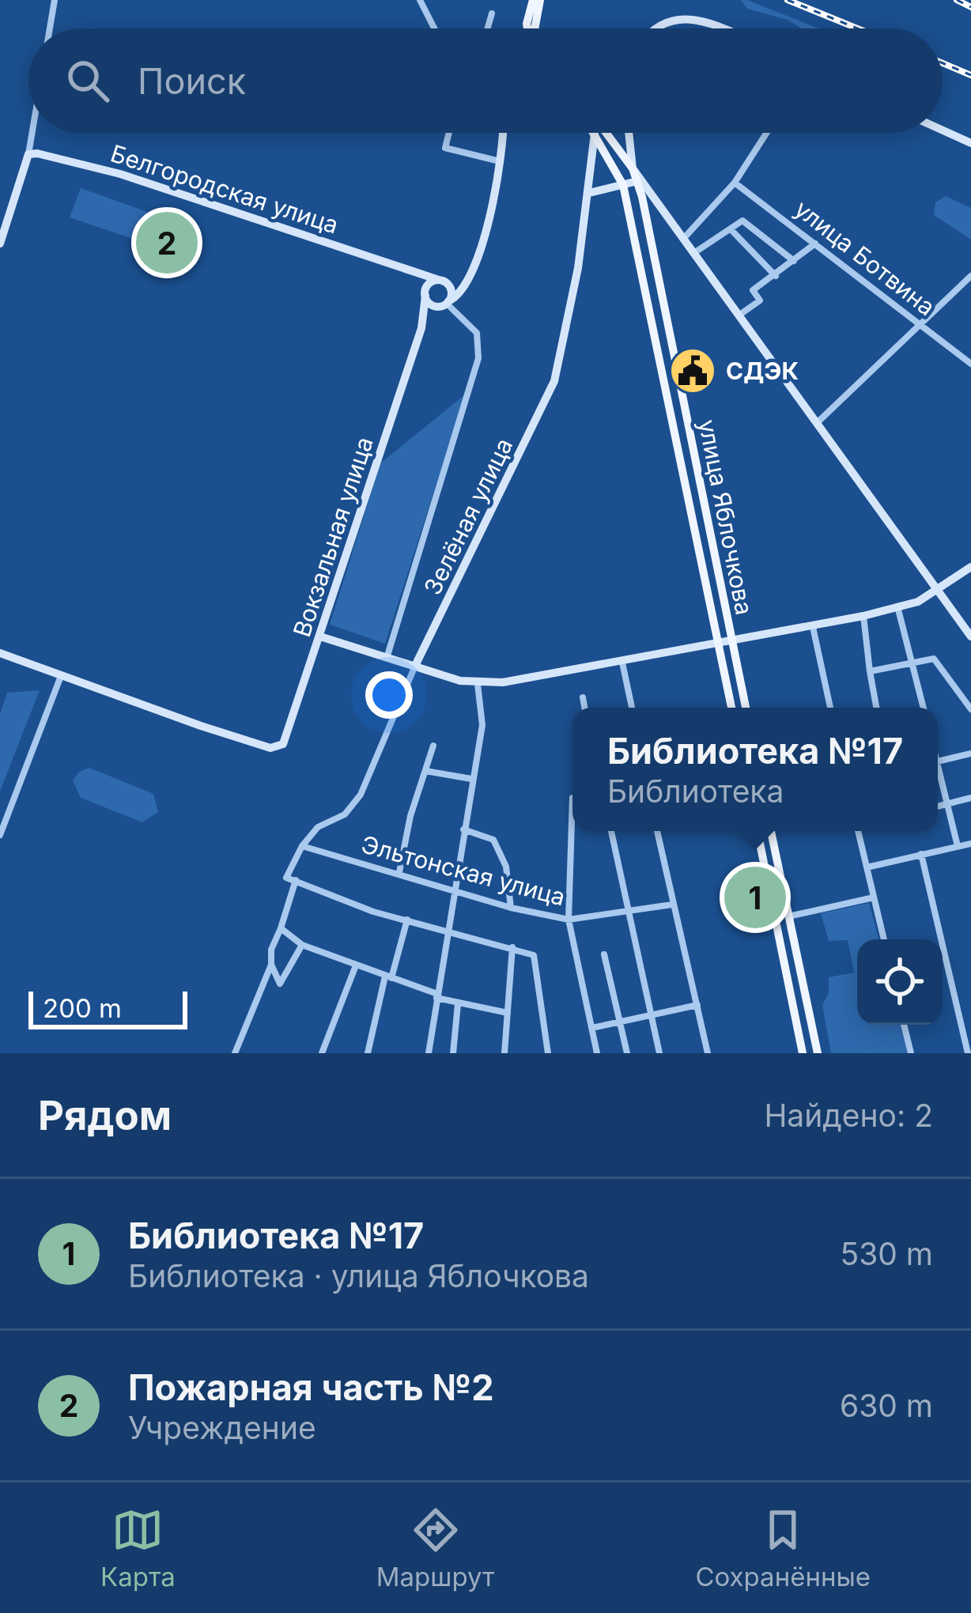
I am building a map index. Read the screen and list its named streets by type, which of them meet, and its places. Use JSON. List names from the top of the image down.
{
  "streets": {
    "main road": [
      "Белгородская улица",
      "Зелёная улица",
      "улица Яблочкова",
      "Вокзальная улица"
    ],
    "street": ["улица Ботвина", "Эльтонская улица"]
  },
  "crossings": [
    ["Зелёная улица", "Эльтонская улица"]
  ],
  "places": {
    "public building": ["СДЭК"]
  },
  "scale_bar": "200 m",
  "page": {
    "search": "Поиск",
    "pins": ["2", "1"],
    "popup": ["Библиотека №17", "Библиотека"],
    "scale": "200 m",
    "heading": ["Рядом", "Найдено: 2"],
    "list": [
      {
        "mark": "1",
        "name": "Библиотека №17",
        "note": "Библиотека · улица Яблочкова",
        "value": "530 m"
      },
      {
        "mark": "2",
        "name": "Пожарная часть №2",
        "note": "Учреждение",
        "value": "630 m"
      }
    ],
    "nav": ["Карта", "Маршрут", "Сохранённые"]
  }
}
